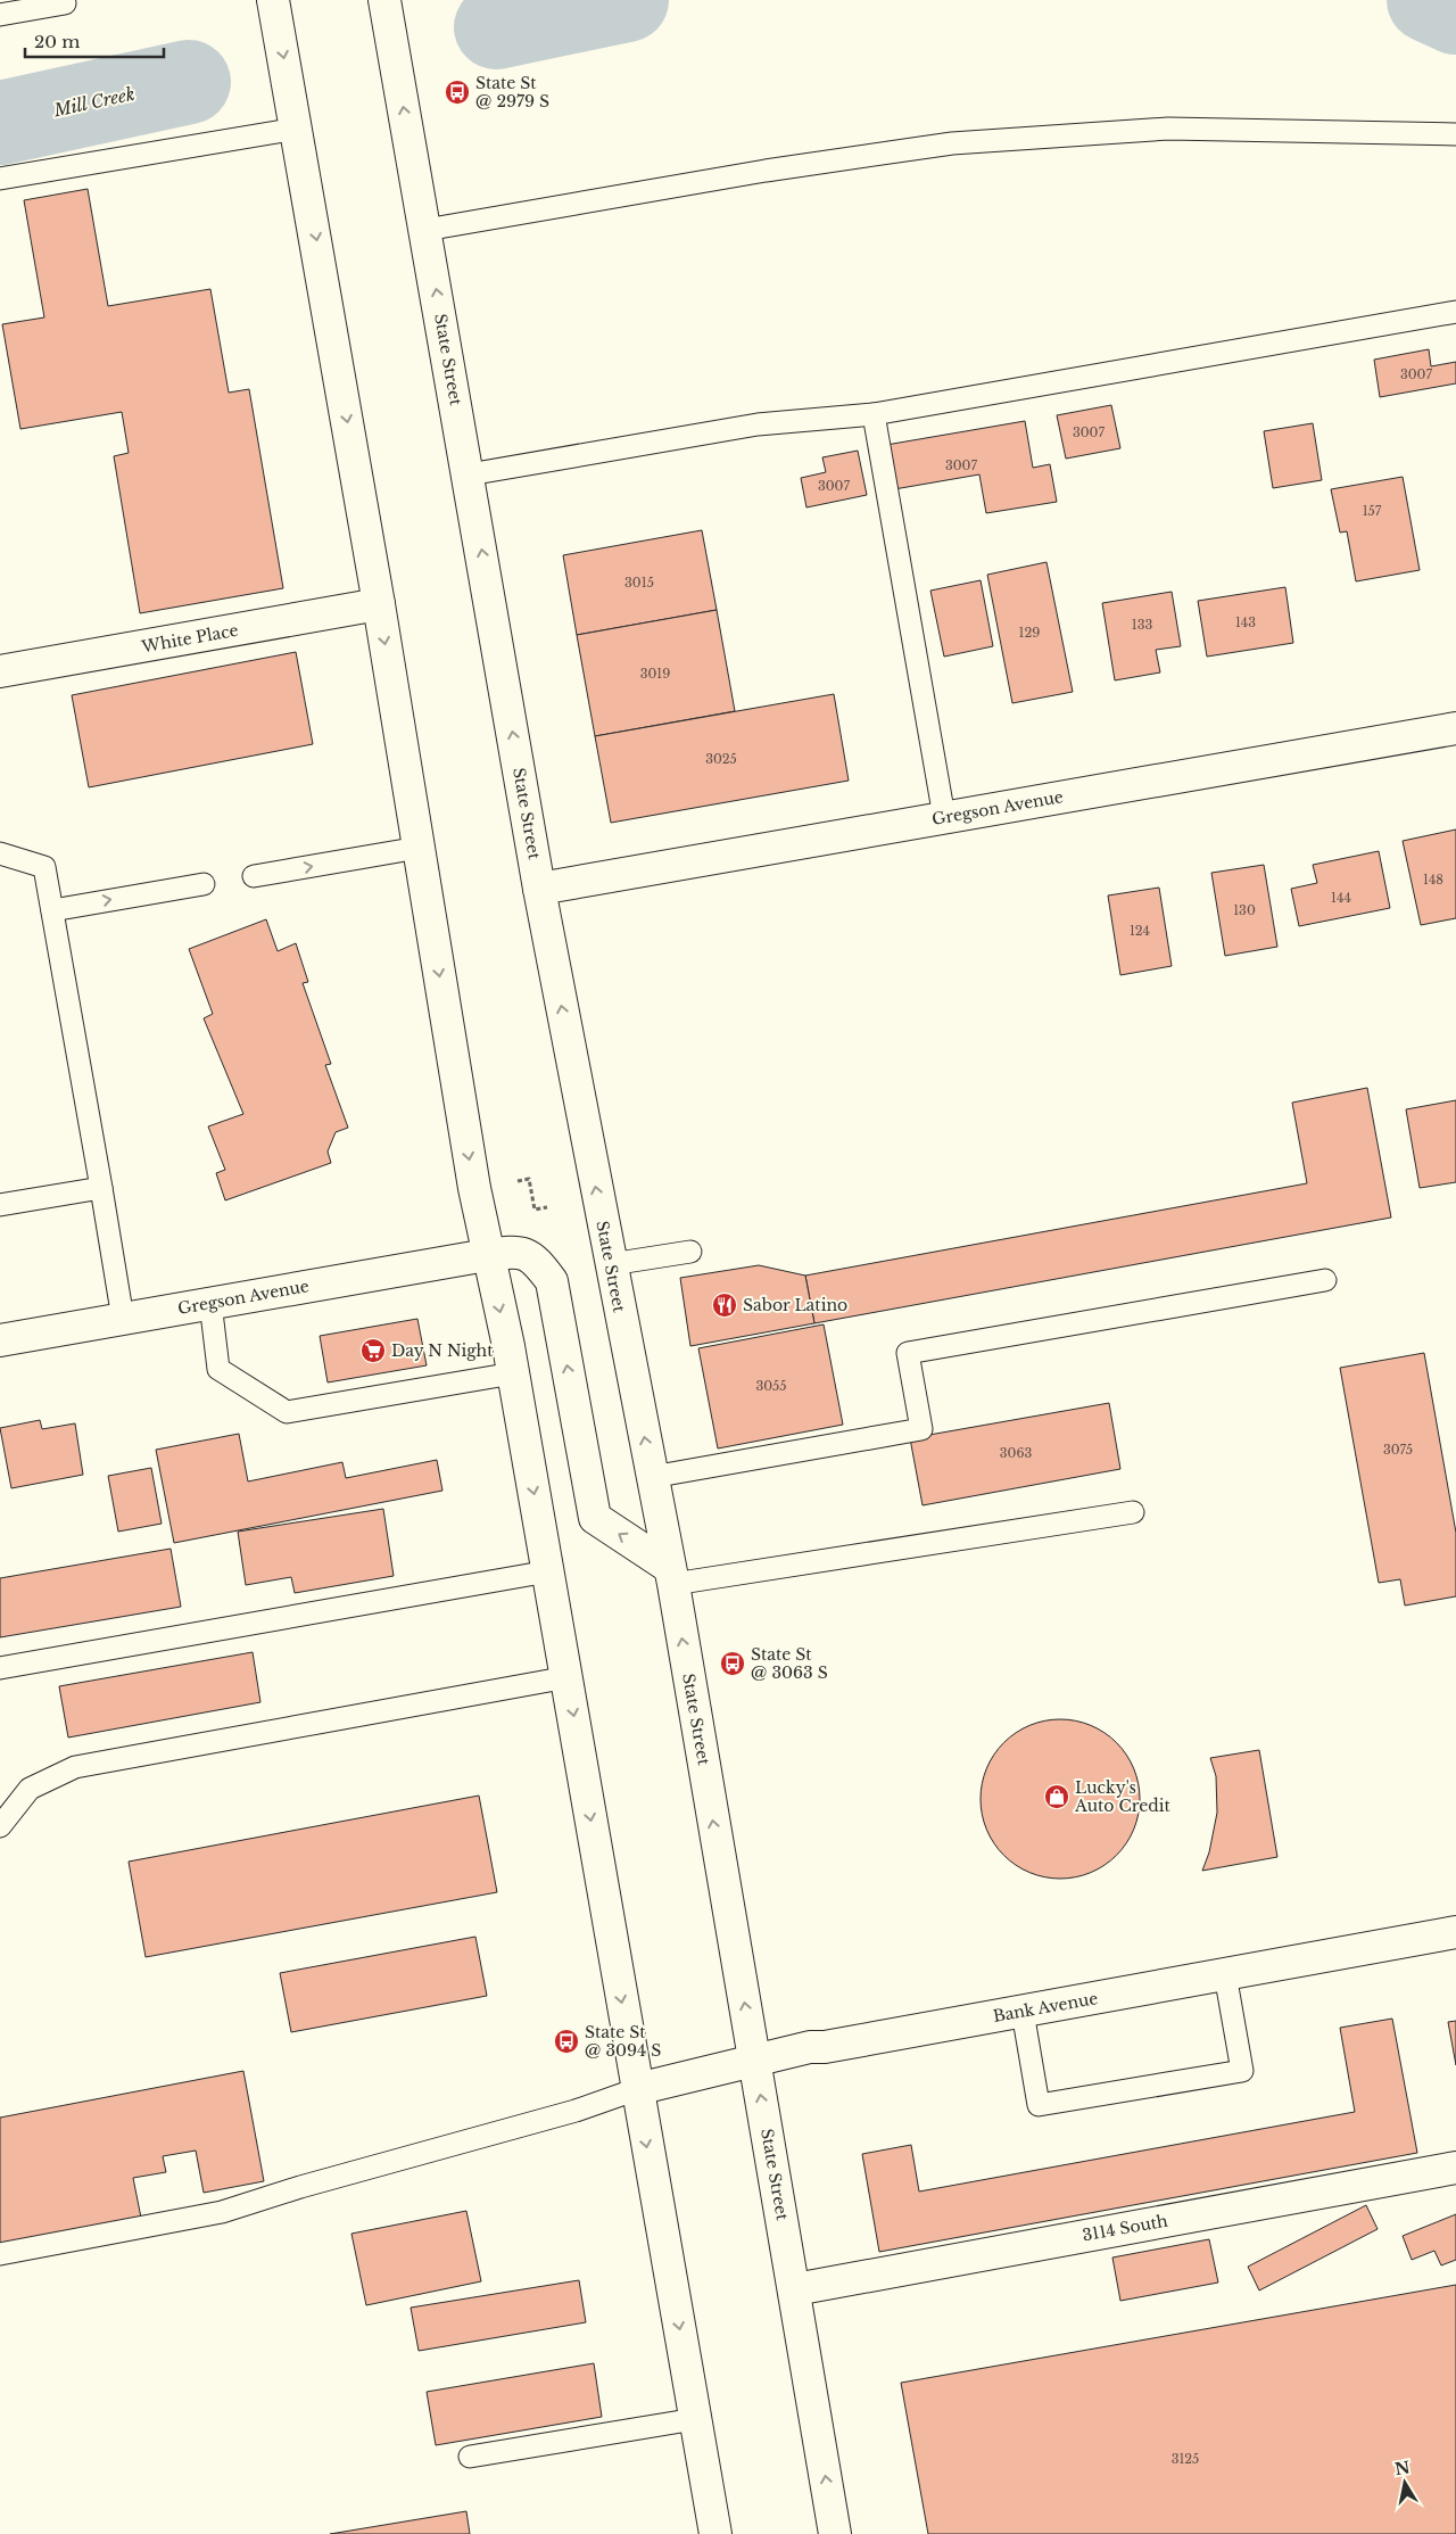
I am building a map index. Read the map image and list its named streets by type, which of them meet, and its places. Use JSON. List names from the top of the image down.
{
  "streets": {
    "main road": [
      "State Street",
      "White Place",
      "Gregson Avenue",
      "Bank Avenue",
      "3114 South"
    ]
  },
  "crossings": [
    ["State Street", "Gregson Avenue"],
    ["State Street", "Bank Avenue"],
    ["State Street", "3114 South"]
  ],
  "water": ["Mill Creek"],
  "places": {
    "bus stop": ["State St @ 2979 S", "State St @ 3063 S", "State St @ 3094 S"],
    "restaurant": ["Sabor Latino"],
    "supermarket": ["Day N Night"],
    "shop": ["Lucky's Auto Credit"]
  },
  "house_numbers": [
    "3007",
    "3007",
    "3007",
    "3007",
    "157",
    "3015",
    "143",
    "133",
    "129",
    "3019",
    "3025",
    "148",
    "144",
    "130",
    "124",
    "3055",
    "3075",
    "3063",
    "3125"
  ],
  "scale_bar": "20 m",
  "north": "top"
}
